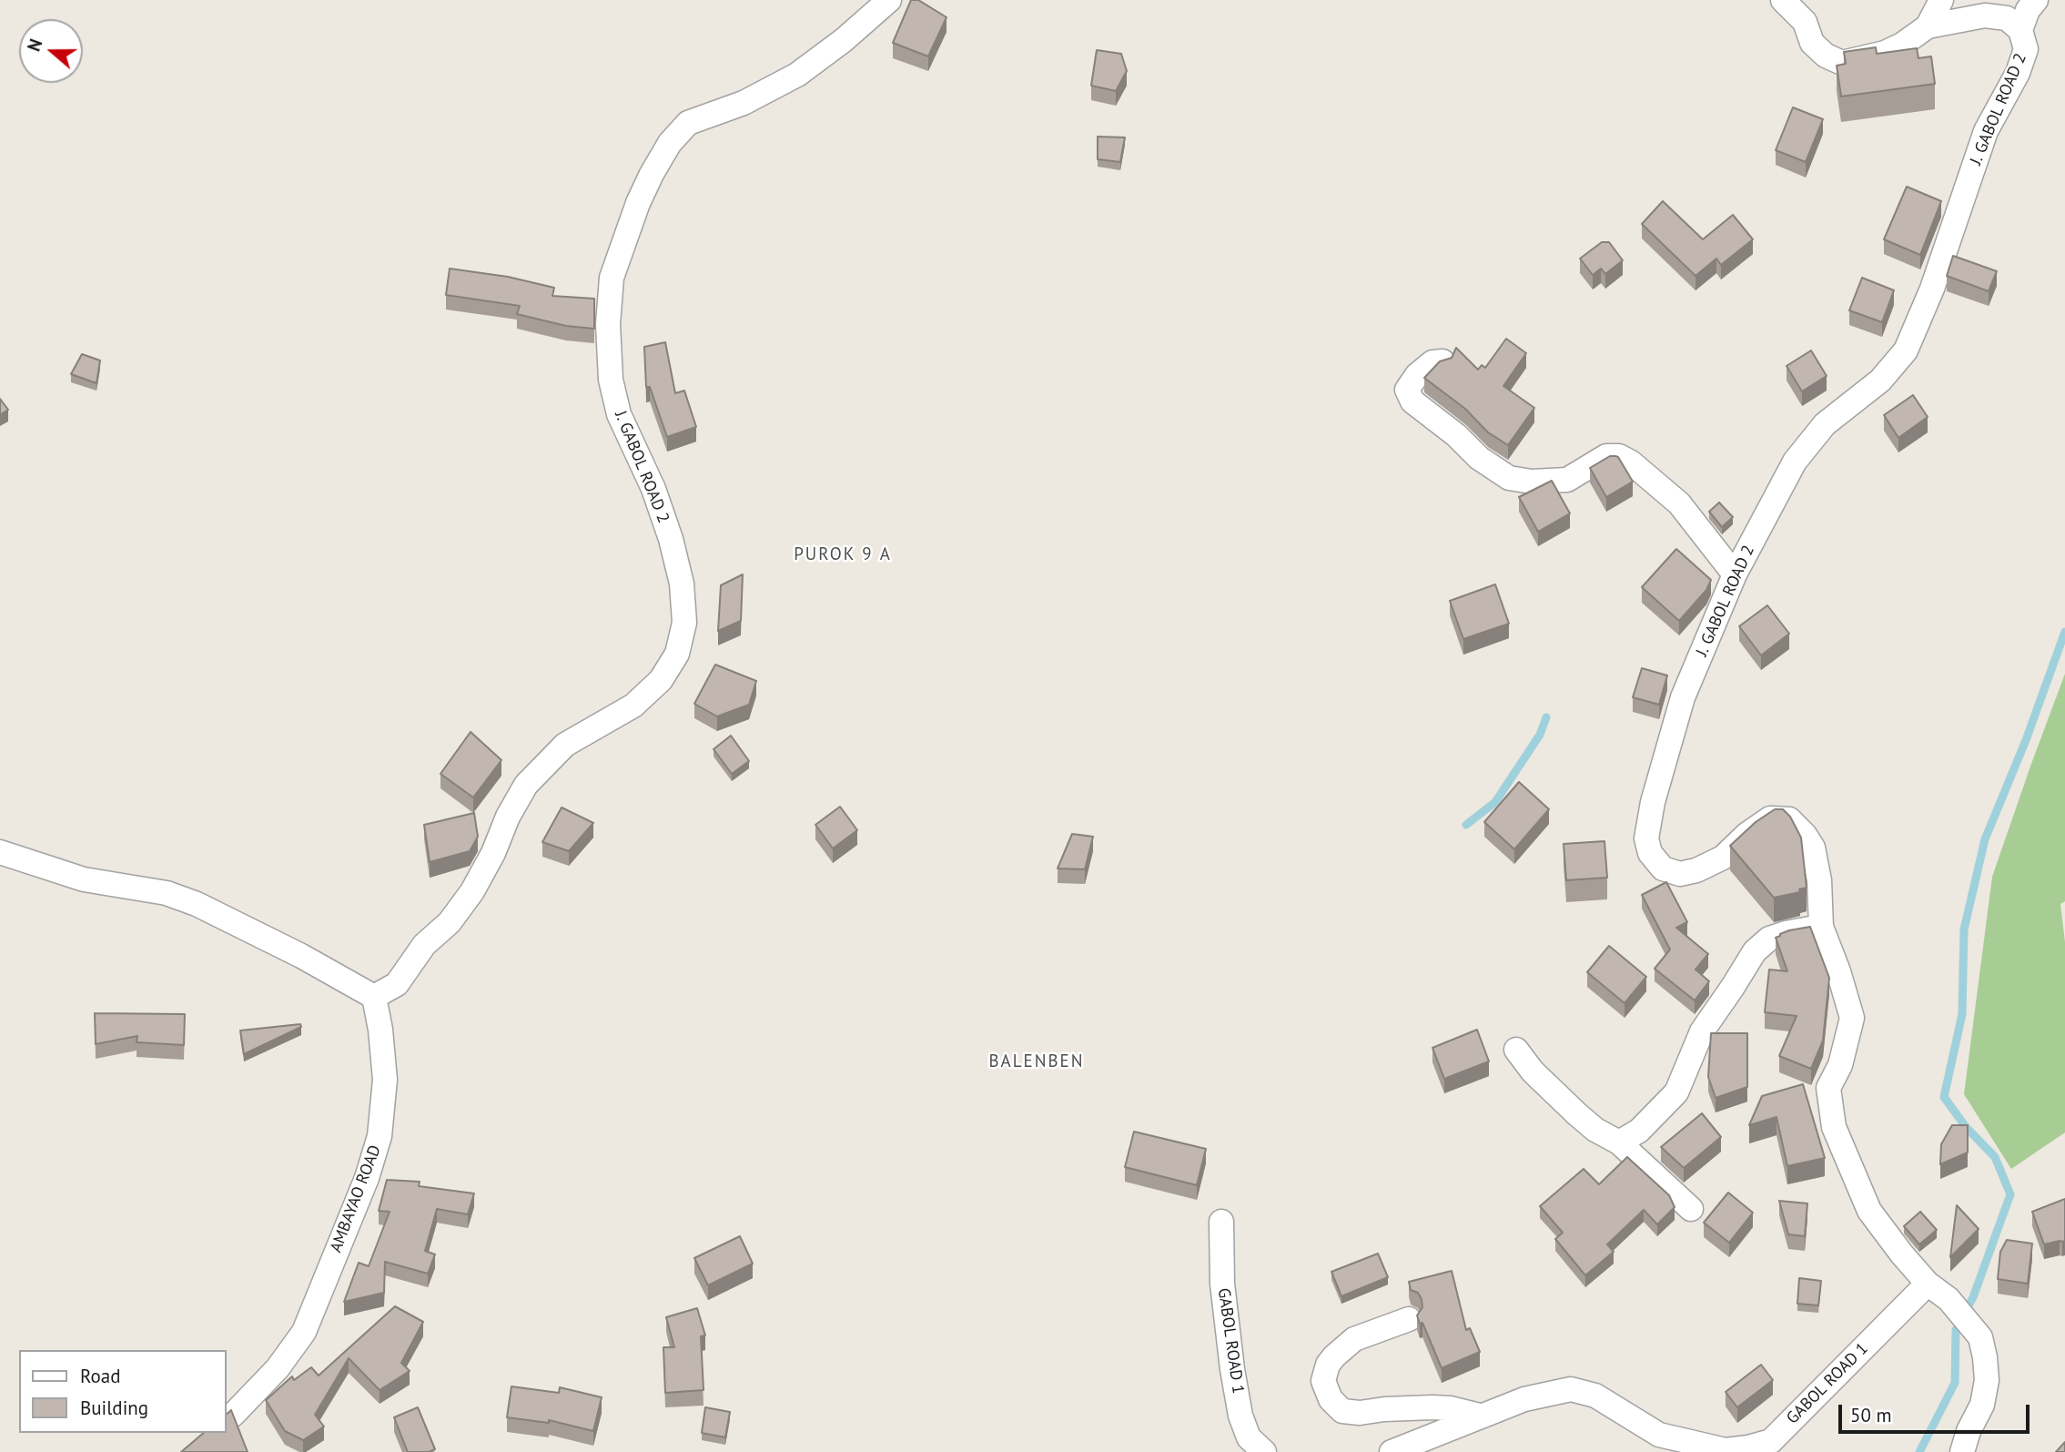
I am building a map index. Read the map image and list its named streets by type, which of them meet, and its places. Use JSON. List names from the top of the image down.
{
  "streets": {
    "street": ["J. GABOL ROAD 2", "AMBAYAO ROAD", "GABOL ROAD 1"]
  },
  "crossings": [
    ["J. GABOL ROAD 2", "AMBAYAO ROAD"],
    ["J. GABOL ROAD 2", "GABOL ROAD 1"]
  ],
  "districts": ["PUROK 9 A", "BALENBEN"],
  "legend": ["Road", "Building"],
  "scale_bar": "50 m",
  "north": "left"
}
